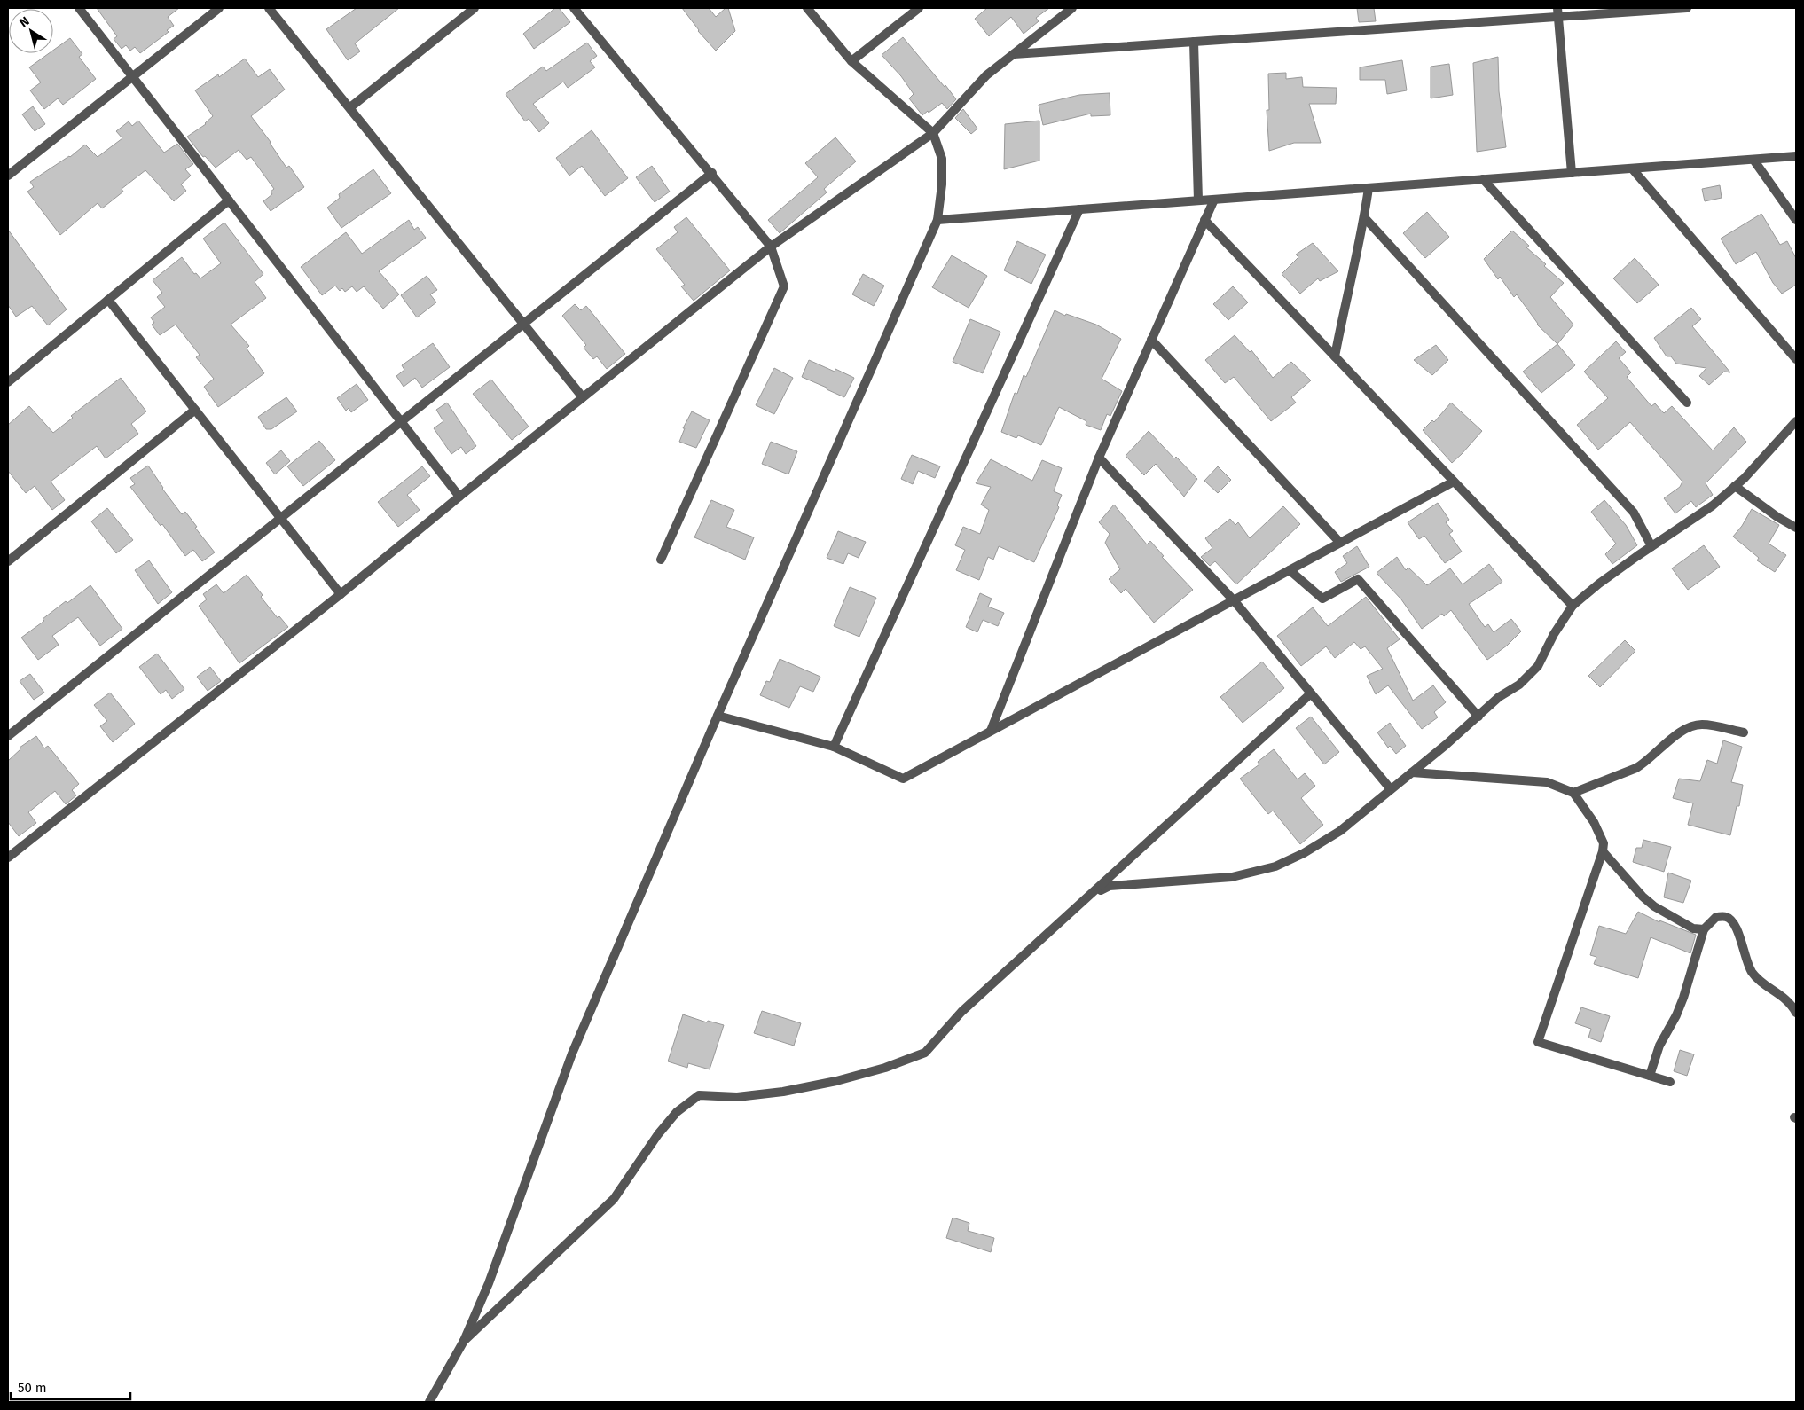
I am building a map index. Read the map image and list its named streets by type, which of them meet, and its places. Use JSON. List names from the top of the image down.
{
  "scale_bar": "50 m",
  "north": "top left"
}
